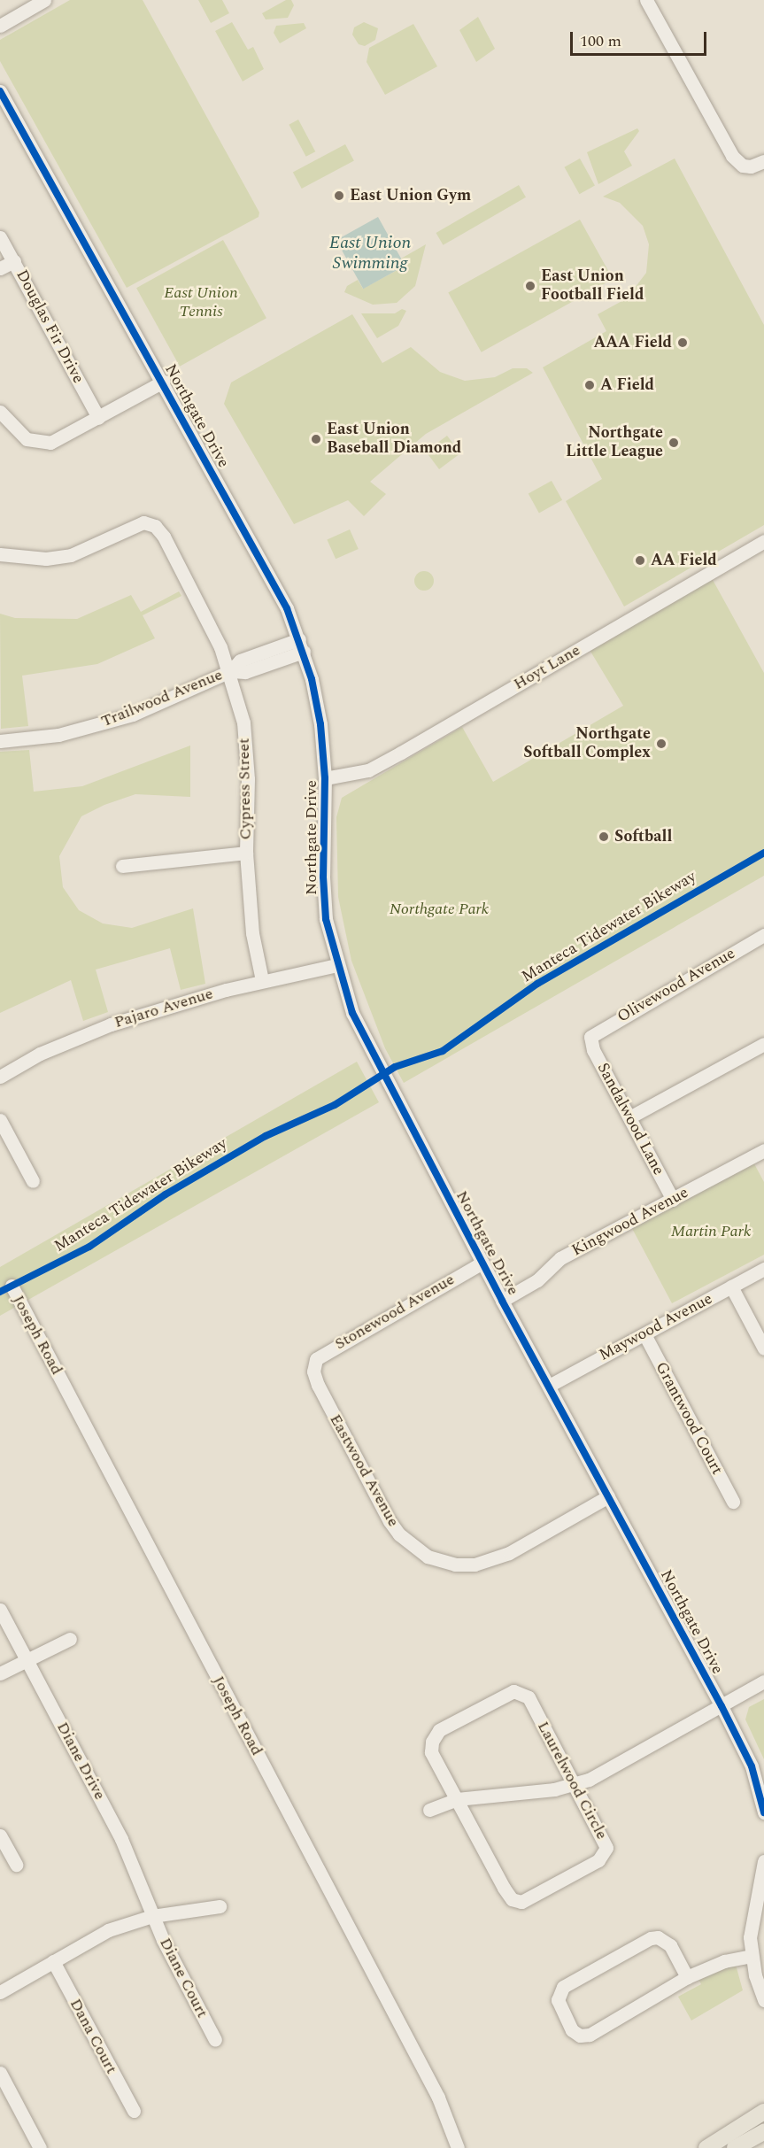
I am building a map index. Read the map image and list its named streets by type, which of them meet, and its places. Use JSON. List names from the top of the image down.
{
  "streets": {
    "street": [
      "Douglas Fir Drive",
      "Northgate Drive",
      "Hoyt Lane",
      "Trailwood Avenue",
      "Cypress Street",
      "Olivewood Avenue",
      "Pajaro Avenue",
      "Sandalwood Lane",
      "Kingwood Avenue",
      "Stonewood Avenue",
      "Maywood Avenue",
      "Joseph Road",
      "Grantwood Court",
      "Eastwood Avenue",
      "Diane Drive",
      "Laurelwood Circle",
      "Diane Court",
      "Dana Court"
    ],
    "cycle path": ["Manteca Tidewater Bikeway"]
  },
  "crossings": [
    ["Northgate Drive", "Hoyt Lane"],
    ["Northgate Drive", "Trailwood Avenue"],
    ["Northgate Drive", "Pajaro Avenue"],
    ["Northgate Drive", "Kingwood Avenue"],
    ["Northgate Drive", "Stonewood Avenue"],
    ["Northgate Drive", "Maywood Avenue"],
    ["Northgate Drive", "Eastwood Avenue"],
    ["Trailwood Avenue", "Cypress Street"],
    ["Cypress Street", "Pajaro Avenue"],
    ["Olivewood Avenue", "Sandalwood Lane"],
    ["Sandalwood Lane", "Kingwood Avenue"],
    ["Stonewood Avenue", "Eastwood Avenue"],
    ["Maywood Avenue", "Grantwood Court"],
    ["Diane Drive", "Diane Court"]
  ],
  "water": ["East Union Swimming"],
  "parks": ["East Union Tennis", "Northgate Park", "Martin Park"],
  "places": [
    "East Union Gym",
    "East Union Football Field",
    "AAA Field",
    "A Field",
    "East Union Baseball Diamond",
    "Northgate Little League",
    "AA Field",
    "Northgate Softball Complex",
    "Softball"
  ],
  "scale_bar": "100 m"
}
